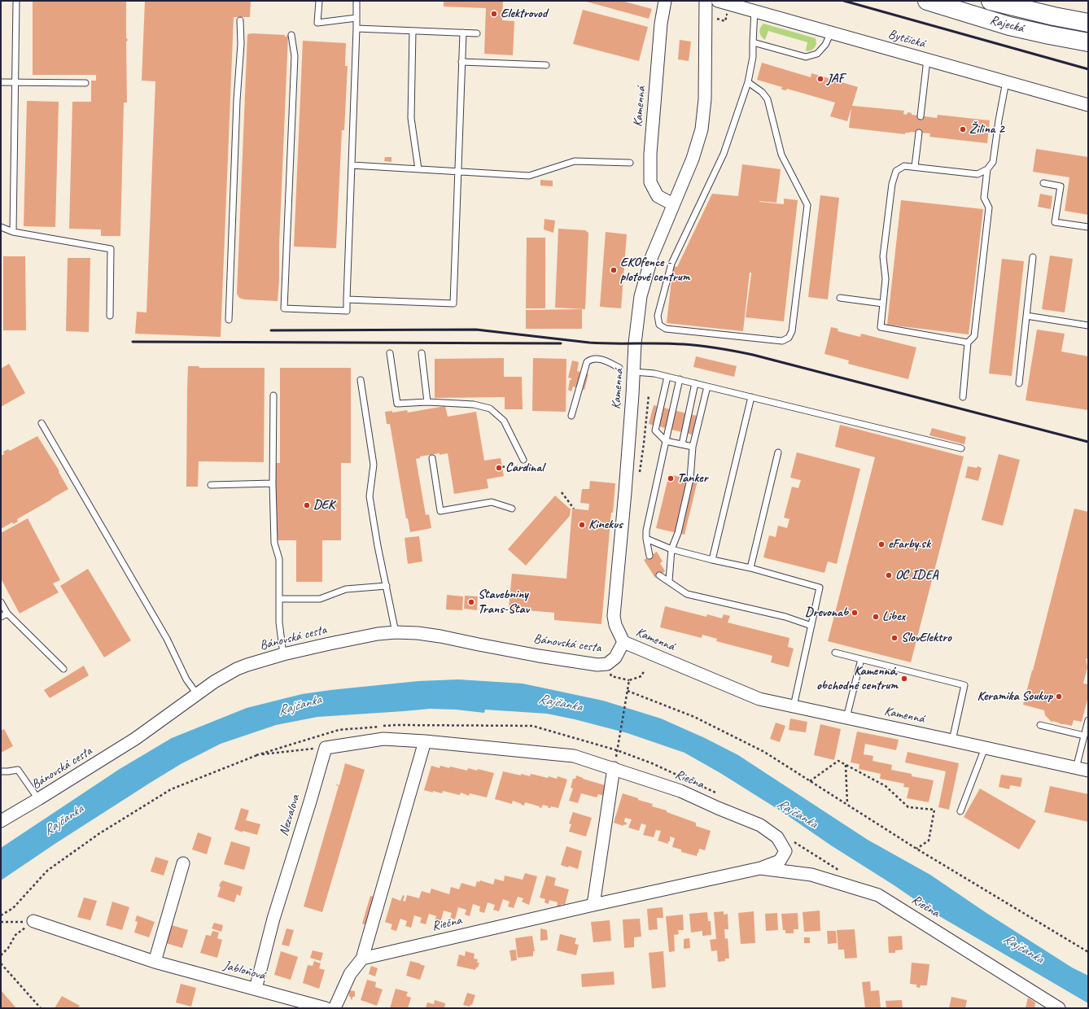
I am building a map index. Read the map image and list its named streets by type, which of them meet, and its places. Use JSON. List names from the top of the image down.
{
  "streets": {
    "main road": ["Rajecká"],
    "street": [
      "Bytčická",
      "Kamenná",
      "Bánovská cesta",
      "Riečna",
      "Nezvalova",
      "Jabloňová"
    ]
  },
  "crossings": [
    ["Kamenná", "Bánovská cesta"],
    ["Nezvalova", "Jabloňová"]
  ],
  "water": ["Rajčanka"],
  "places": [
    "Elektrovod",
    "JAF",
    "Žilina 2",
    "EKOfence - plotové centrum",
    "Cardinal",
    "Tanker",
    "DEK",
    "Kinekus",
    "eFarby.sk",
    "OC IDEA",
    "Stavebniny Trans-Stav",
    "Drevonab",
    "Libex",
    "SlovElektro",
    "Kamenná, obchodné centrum",
    "Keramika Soukup"
  ]
}
